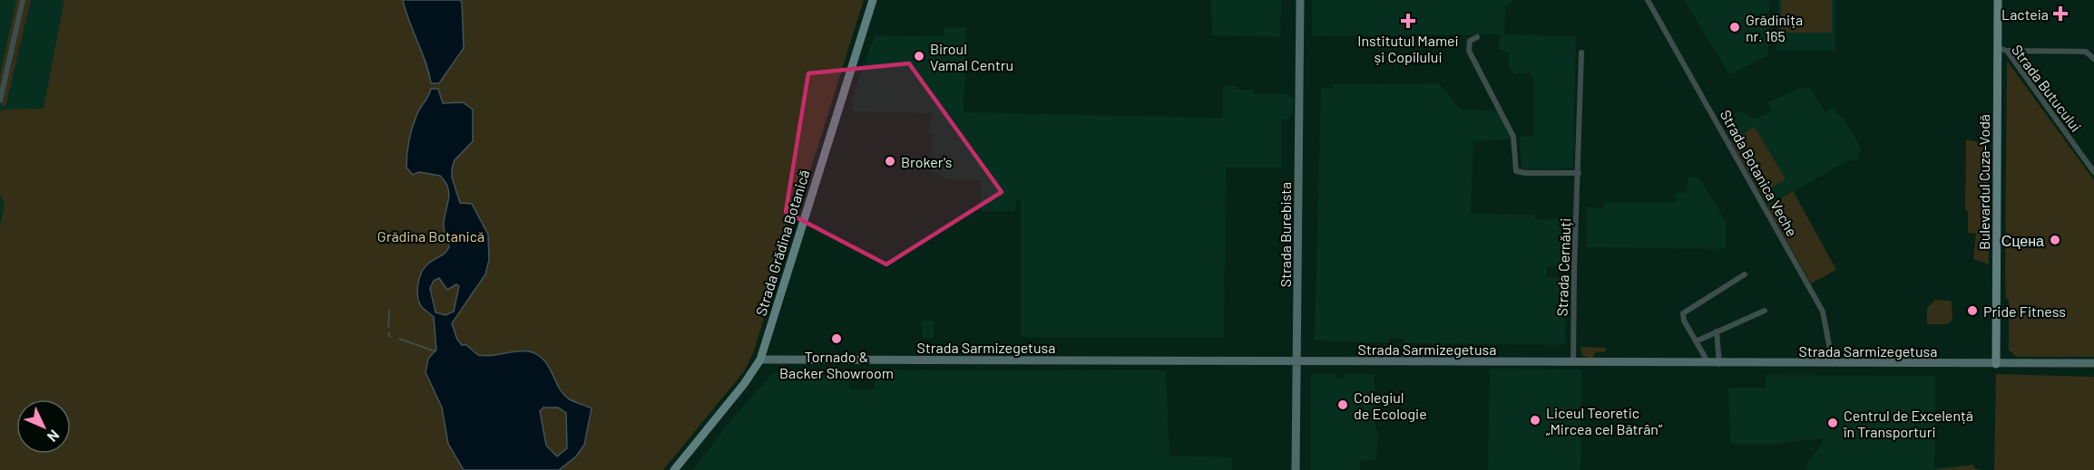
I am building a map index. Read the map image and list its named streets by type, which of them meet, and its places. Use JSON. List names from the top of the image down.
{
  "streets": {
    "main road": [
      "Bulevardul Cuza-Vodă",
      "Strada Burebista",
      "Strada Grădina Botanică",
      "Strada Sarmizegetusa"
    ],
    "street": ["Strada Butucului", "Strada Botanica Veche", "Strada Cernăuți"]
  },
  "crossings": [
    ["Strada Butucului", "Bulevardul Cuza-Vodă"],
    ["Strada Botanica Veche", "Strada Sarmizegetusa"],
    ["Bulevardul Cuza-Vodă", "Strada Sarmizegetusa"],
    ["Strada Burebista", "Strada Sarmizegetusa"],
    ["Strada Grădina Botanică", "Strada Sarmizegetusa"],
    ["Strada Cernăuți", "Strada Sarmizegetusa"]
  ],
  "parks": ["Grădina Botanică"],
  "places": {
    "health": ["Lacteia", "Institutul Mamei și Copilului"],
    "other": [
      "Grădinița nr. 165",
      "Biroul Vamal Centru",
      "Broker's",
      "Сцена",
      "Pride Fitness",
      "Tornado & Backer Showroom",
      "Colegiul de Ecologie",
      "Liceul Teoretic „Mircea cel Bătrân”",
      "Centrul de Excelență în Transporturi"
    ]
  },
  "north": "bottom right"
}
